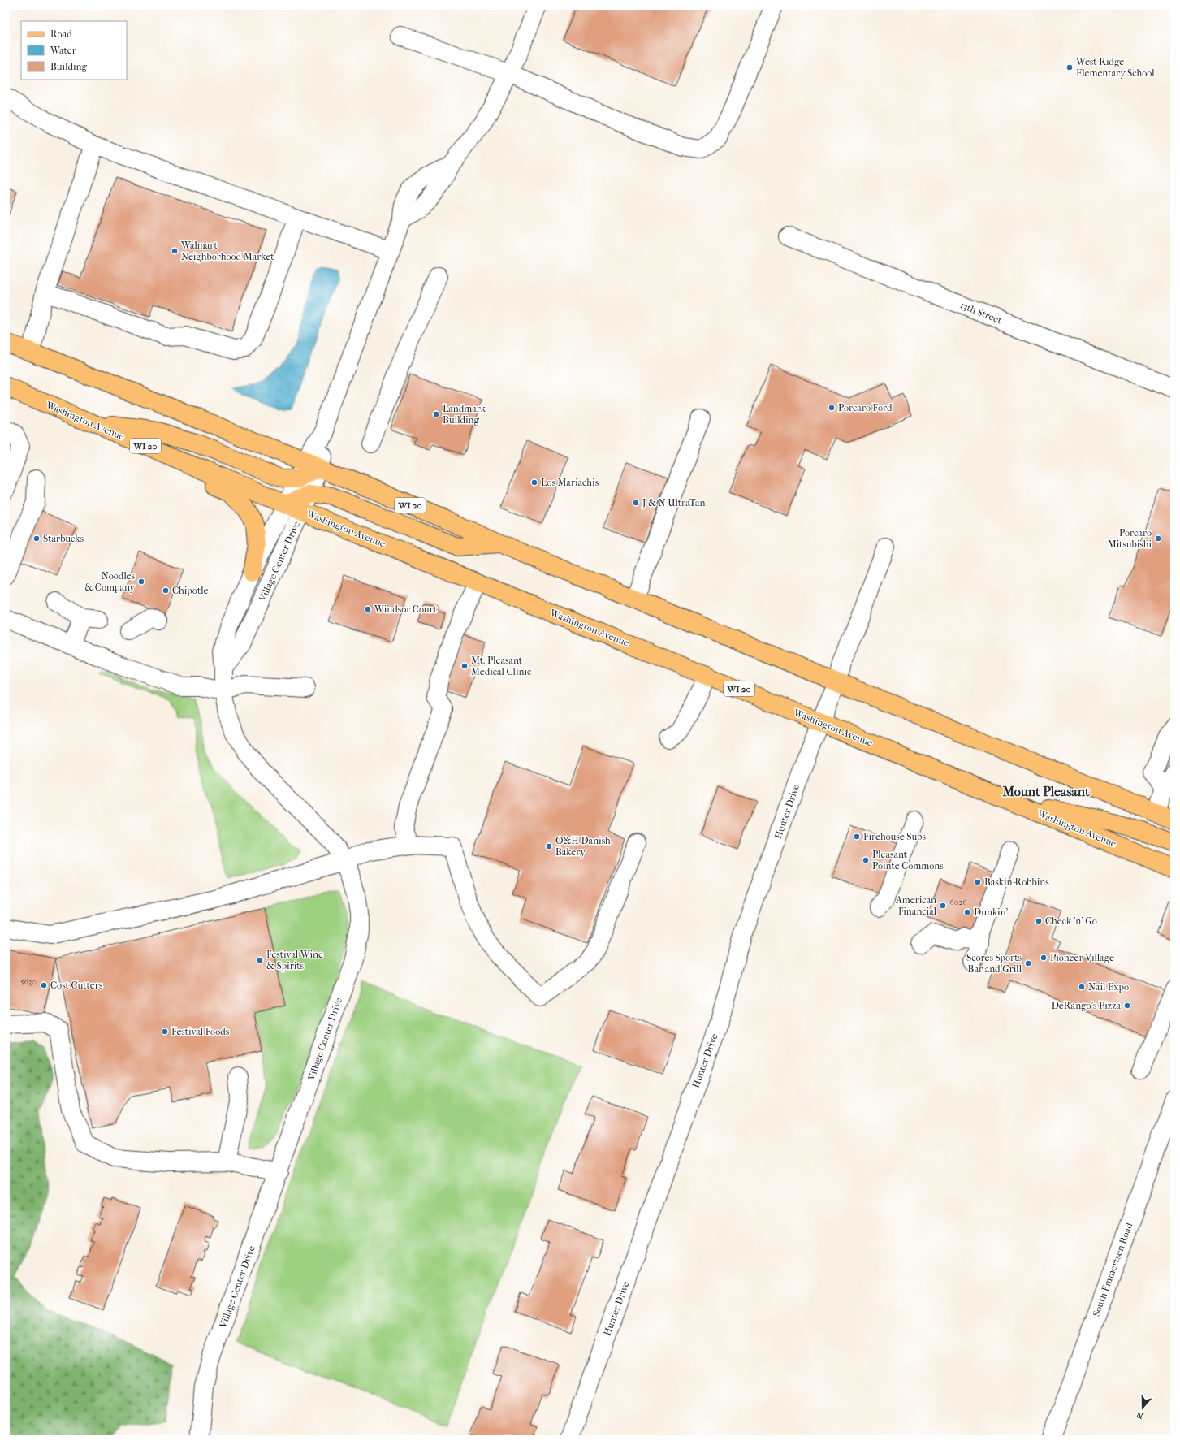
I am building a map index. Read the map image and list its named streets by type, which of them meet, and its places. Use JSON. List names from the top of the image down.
{
  "streets": {
    "main road": ["Washington Avenue", "WI 20"],
    "street": [
      "13th Street",
      "Village Center Drive",
      "Hunter Drive",
      "South Emmertsen Road"
    ]
  },
  "crossings": [
    ["Washington Avenue", "Village Center Drive"],
    ["Washington Avenue", "Hunter Drive"],
    ["WI 20", "Village Center Drive"],
    ["WI 20", "Hunter Drive"]
  ],
  "districts": ["Mount Pleasant"],
  "places": [
    "West Ridge Elementary School",
    "Walmart Neighborhood Market",
    "Porcaro Ford",
    "Landmark Building",
    "Los Mariachis",
    "J & N UltraTan",
    "Starbucks",
    "Porcaro Mitsubishi",
    "Noodles & Company",
    "Chipotle",
    "Windsor Court",
    "Mt. Pleasant Medical Clinic",
    "Firehouse Subs",
    "O&H Danish Bakery",
    "Pleasant Pointe Commons",
    "Baskin-Robbins",
    "American Financial",
    "Dunkin'",
    "Check 'n' Go",
    "Pioneer Village",
    "Festival Wine & Spirits",
    "Scores Sports Bar and Grill",
    "Cost Cutters",
    "Nail Expo",
    "DeRango's Pizza",
    "Festival Foods"
  ],
  "house_numbers": ["6026", "5630"],
  "legend": ["Road", "Water", "Building"],
  "north": "bottom"
}
